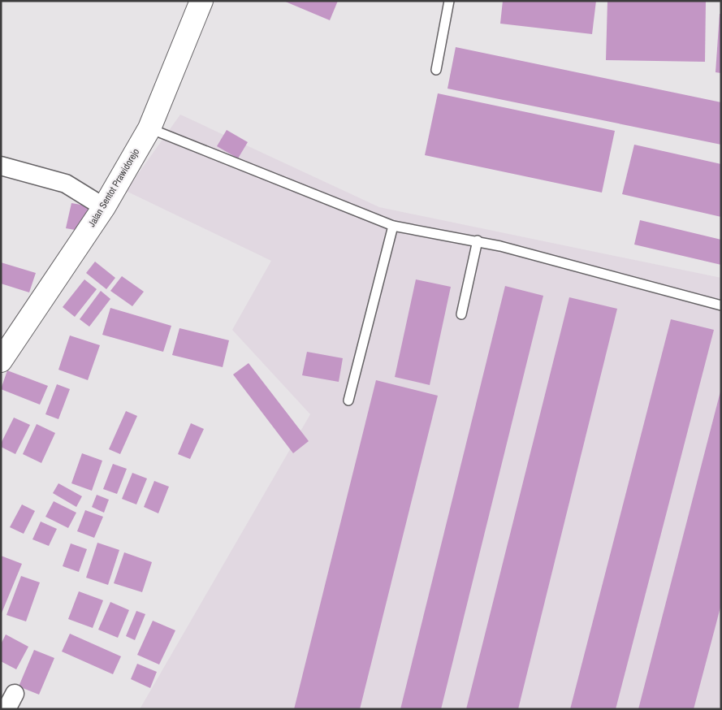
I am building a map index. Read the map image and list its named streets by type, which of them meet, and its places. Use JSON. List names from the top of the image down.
{
  "streets": {
    "main road": ["Jalan Sentot Prawidorejo"]
  }
}
